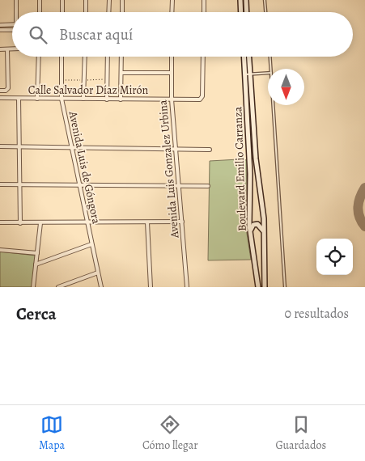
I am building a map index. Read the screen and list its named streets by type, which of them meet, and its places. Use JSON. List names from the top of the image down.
{
  "streets": {
    "street": [
      "Calle Salvador Díaz Mirón",
      "Avenida Luis de Góngora",
      "Avenida Luis Gonzalez Urbina",
      "Boulevard Emilio Carranza"
    ]
  },
  "crossings": [
    ["Calle Salvador Díaz Mirón", "Avenida Luis de Góngora"],
    ["Calle Salvador Díaz Mirón", "Avenida Luis Gonzalez Urbina"]
  ],
  "north": "bottom",
  "page": {
    "search": "Buscar aquí",
    "heading": ["Cerca", "0 resultados"],
    "nav": ["Mapa", "Cómo llegar", "Guardados"]
  }
}
